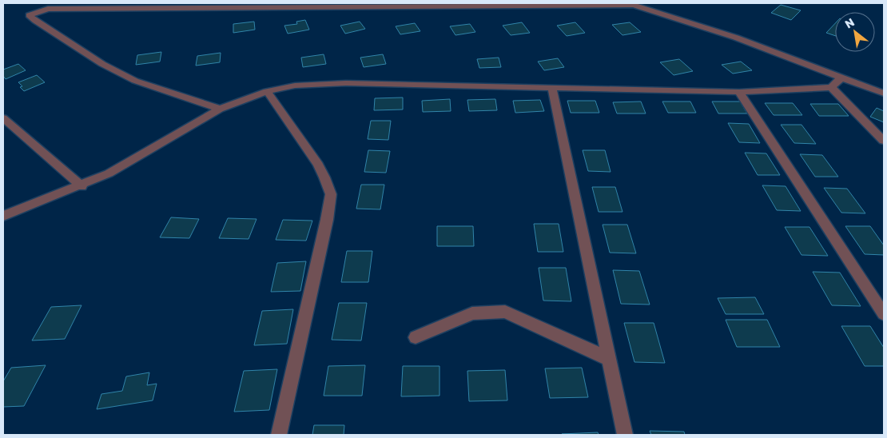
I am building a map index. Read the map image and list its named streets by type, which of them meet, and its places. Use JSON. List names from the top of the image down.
{
  "north": "top left"
}
